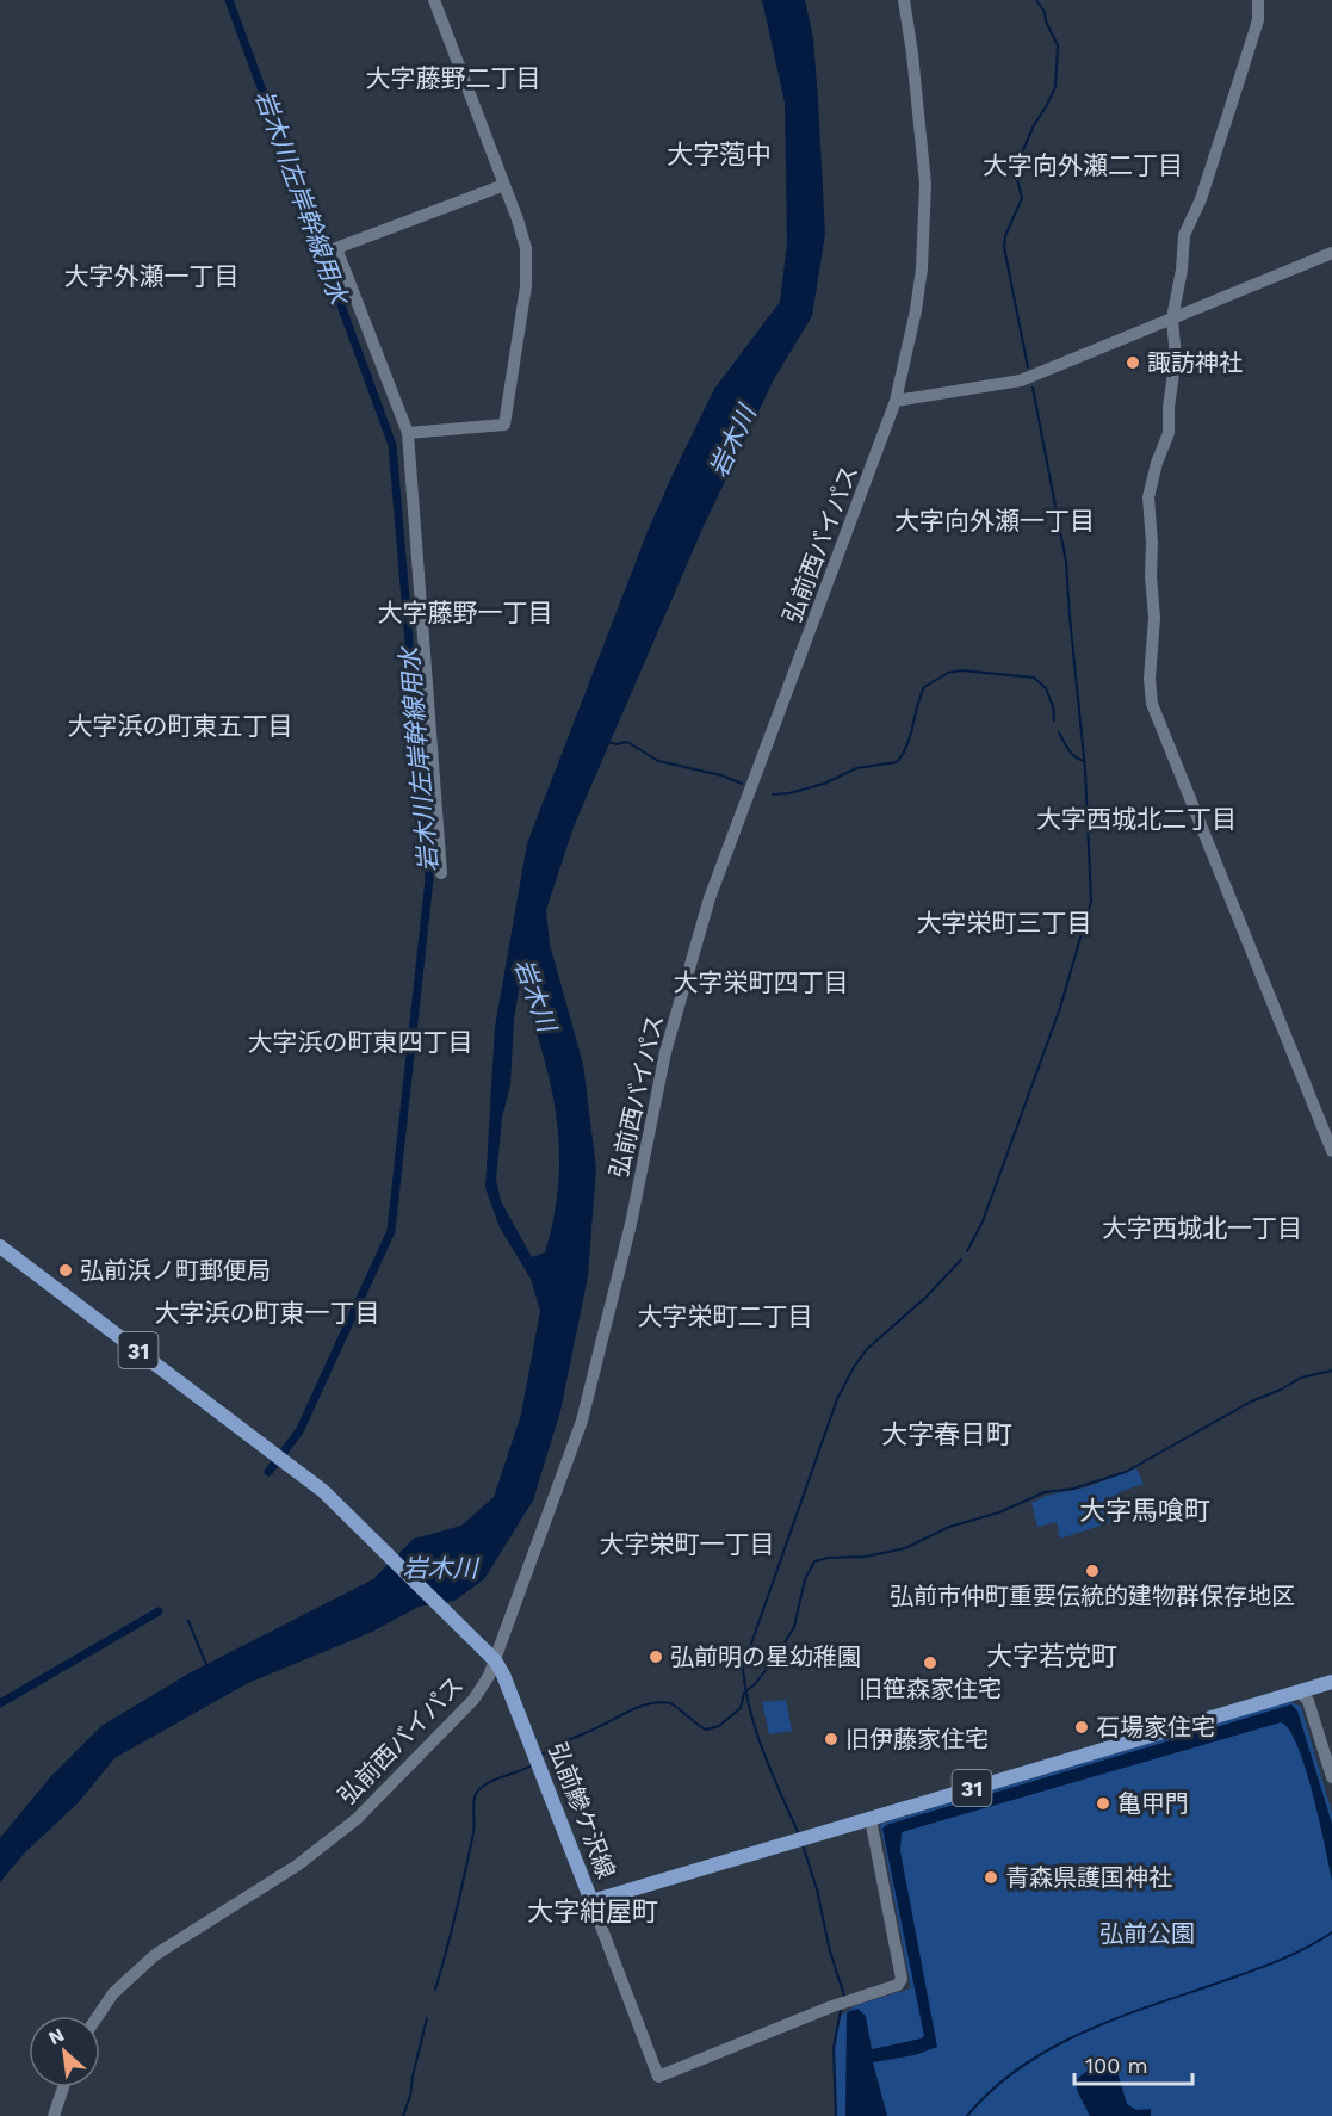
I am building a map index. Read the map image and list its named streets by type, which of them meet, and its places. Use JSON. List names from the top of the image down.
{
  "streets": {
    "main road": ["31", "弘前鰺ケ沢線"],
    "street": ["弘前西バイパス"]
  },
  "crossings": [
    ["弘前西バイパス", "弘前鰺ケ沢線"]
  ],
  "districts": [
    "大字藤野二丁目",
    "大字萢中",
    "大字向外瀬二丁目",
    "大字外瀬一丁目",
    "大字向外瀬一丁目",
    "大字藤野一丁目",
    "大字浜の町東五丁目",
    "大字西城北二丁目",
    "大字栄町三丁目",
    "大字栄町四丁目",
    "大字浜の町東四丁目",
    "大字西城北一丁目",
    "大字浜の町東一丁目",
    "大字栄町二丁目",
    "大字春日町",
    "大字馬喰町",
    "大字栄町一丁目",
    "大字若党町",
    "大字紺屋町"
  ],
  "water": ["岩木川左岸幹線用水", "岩木川"],
  "parks": ["弘前公園"],
  "places": [
    "諏訪神社",
    "弘前浜ノ町郵便局",
    "弘前市仲町重要伝統的建物群保存地区",
    "弘前明の星幼稚園",
    "旧笹森家住宅",
    "石場家住宅",
    "旧伊藤家住宅",
    "亀甲門",
    "青森県護国神社"
  ],
  "scale_bar": "100 m",
  "north": "top left"
}
